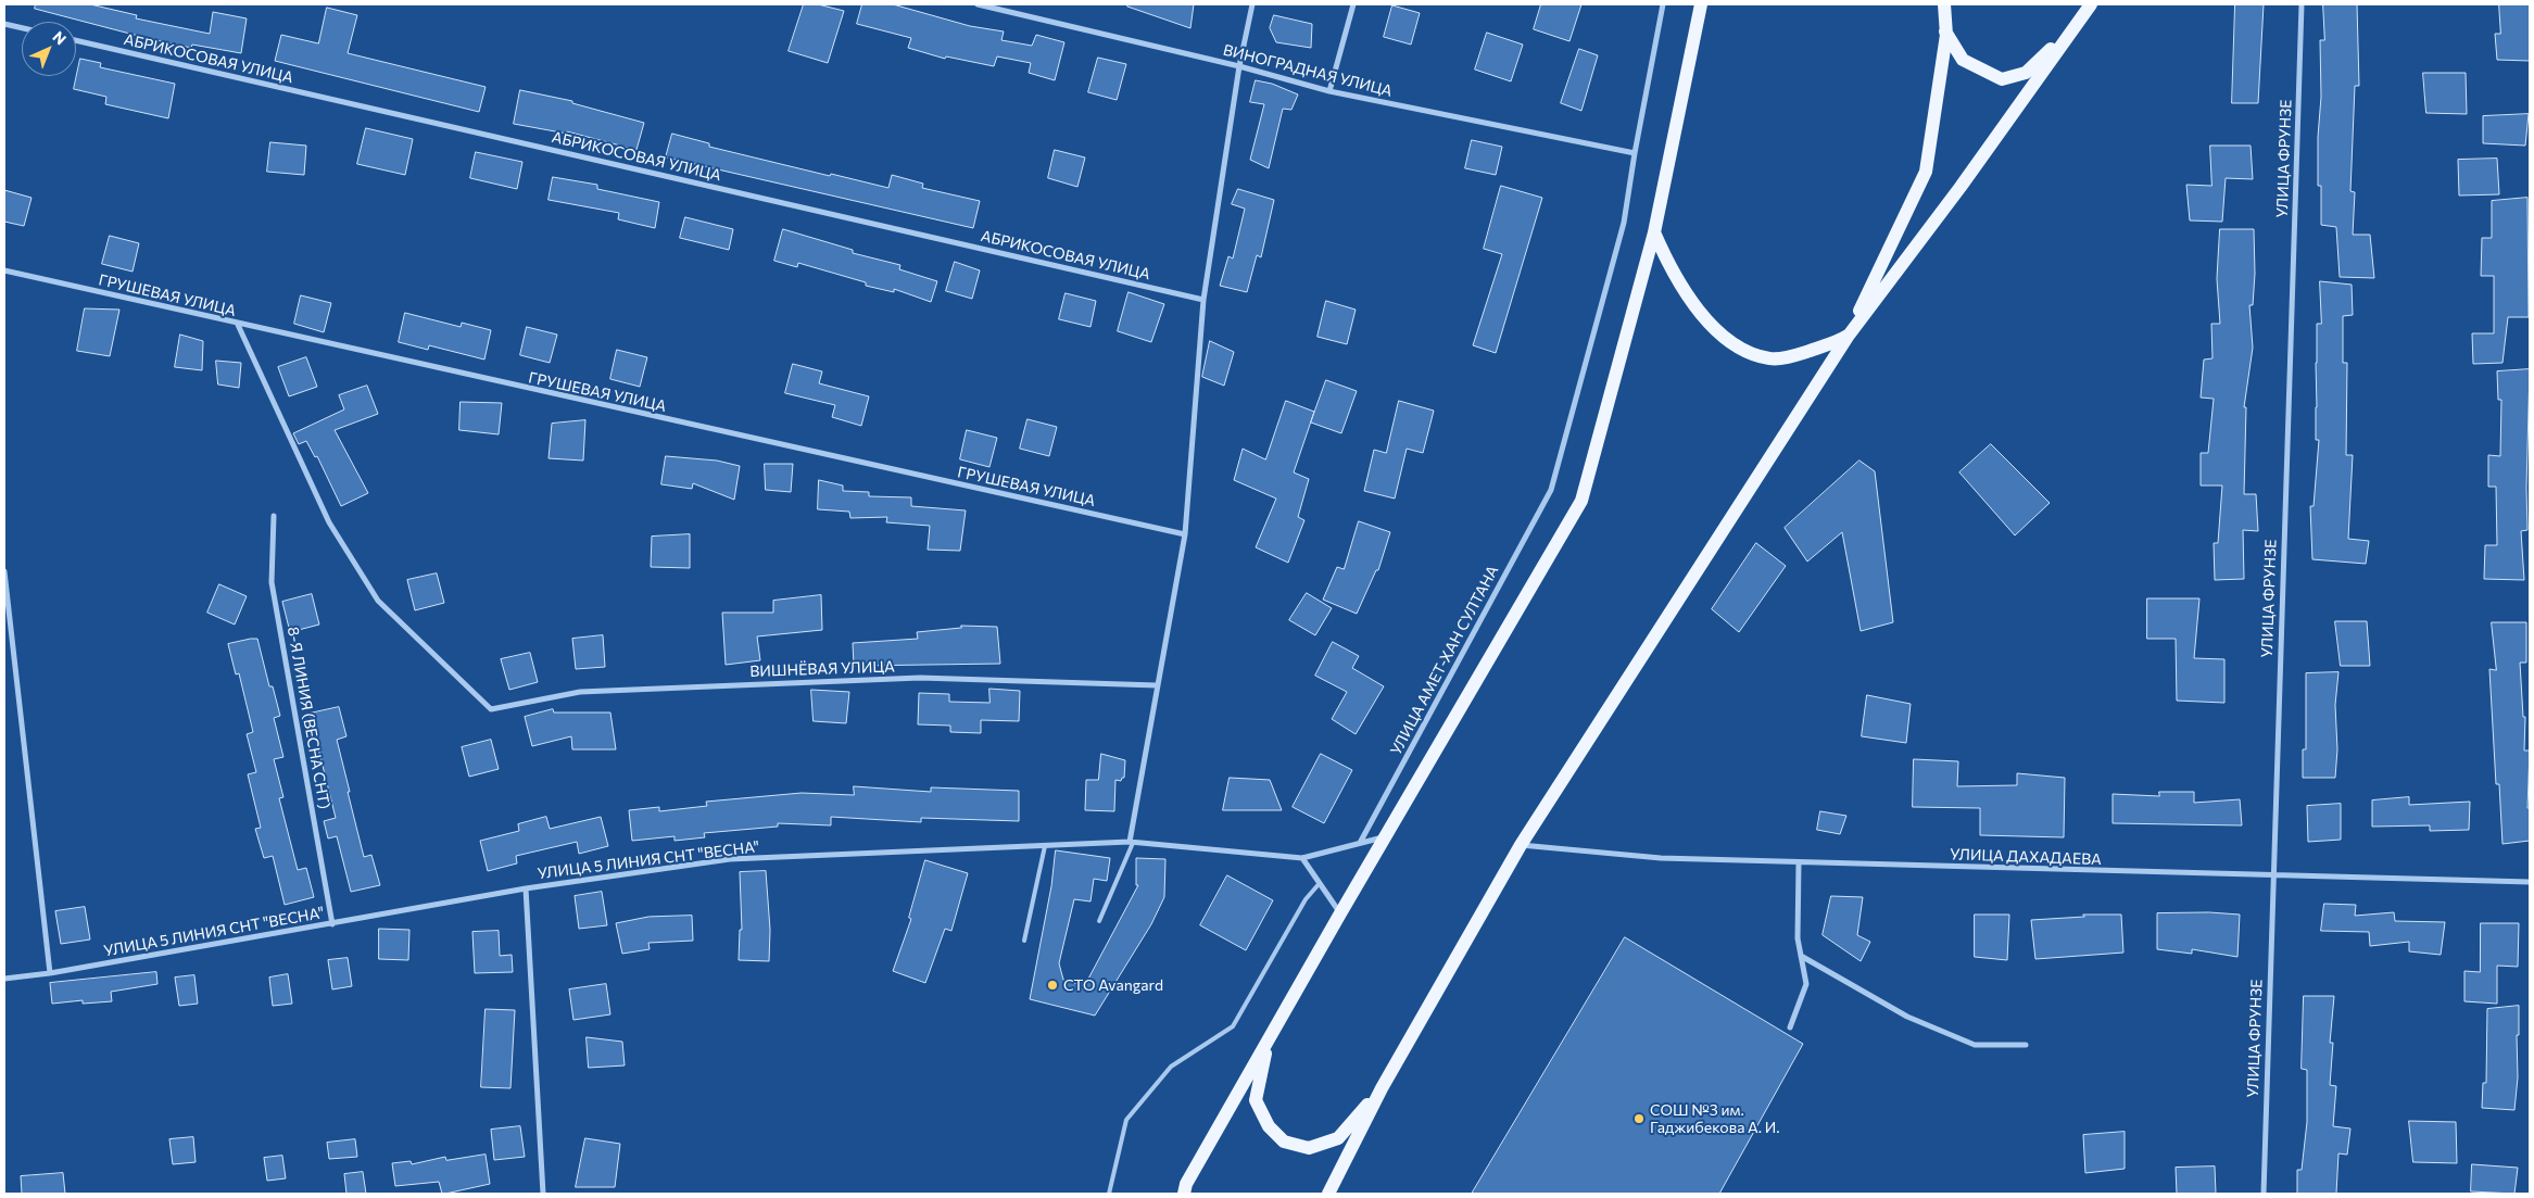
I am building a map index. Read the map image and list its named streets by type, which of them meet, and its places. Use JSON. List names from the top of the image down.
{
  "streets": {
    "street": [
      "АБРИКОСОВАЯ УЛИЦА",
      "ВИНОГРАДНАЯ УЛИЦА",
      "УЛИЦА ФРУНЗЕ",
      "ГРУШЕВАЯ УЛИЦА",
      "УЛИЦА АМЕТ-ХАН СУЛТАНА",
      "ВИШНЁВАЯ УЛИЦА",
      "8-Я ЛИНИЯ (ВЕСНА СНТ)",
      "УЛИЦА ДАХАДАЕВА",
      "УЛИЦА 5 ЛИНИЯ СНТ \"ВЕСНА\""
    ]
  },
  "crossings": [
    ["ВИНОГРАДНАЯ УЛИЦА", "УЛИЦА АМЕТ-ХАН СУЛТАНА"],
    ["УЛИЦА ФРУНЗЕ", "УЛИЦА ДАХАДАЕВА"],
    ["ГРУШЕВАЯ УЛИЦА", "ВИШНЁВАЯ УЛИЦА"],
    ["УЛИЦА АМЕТ-ХАН СУЛТАНА", "УЛИЦА 5 ЛИНИЯ СНТ \"ВЕСНА\""],
    ["8-Я ЛИНИЯ (ВЕСНА СНТ)", "УЛИЦА 5 ЛИНИЯ СНТ \"ВЕСНА\""]
  ],
  "places": ["СТО Avangard", "СОШ №3 им. Гаджибекова А. И."],
  "north": "top right"
}
